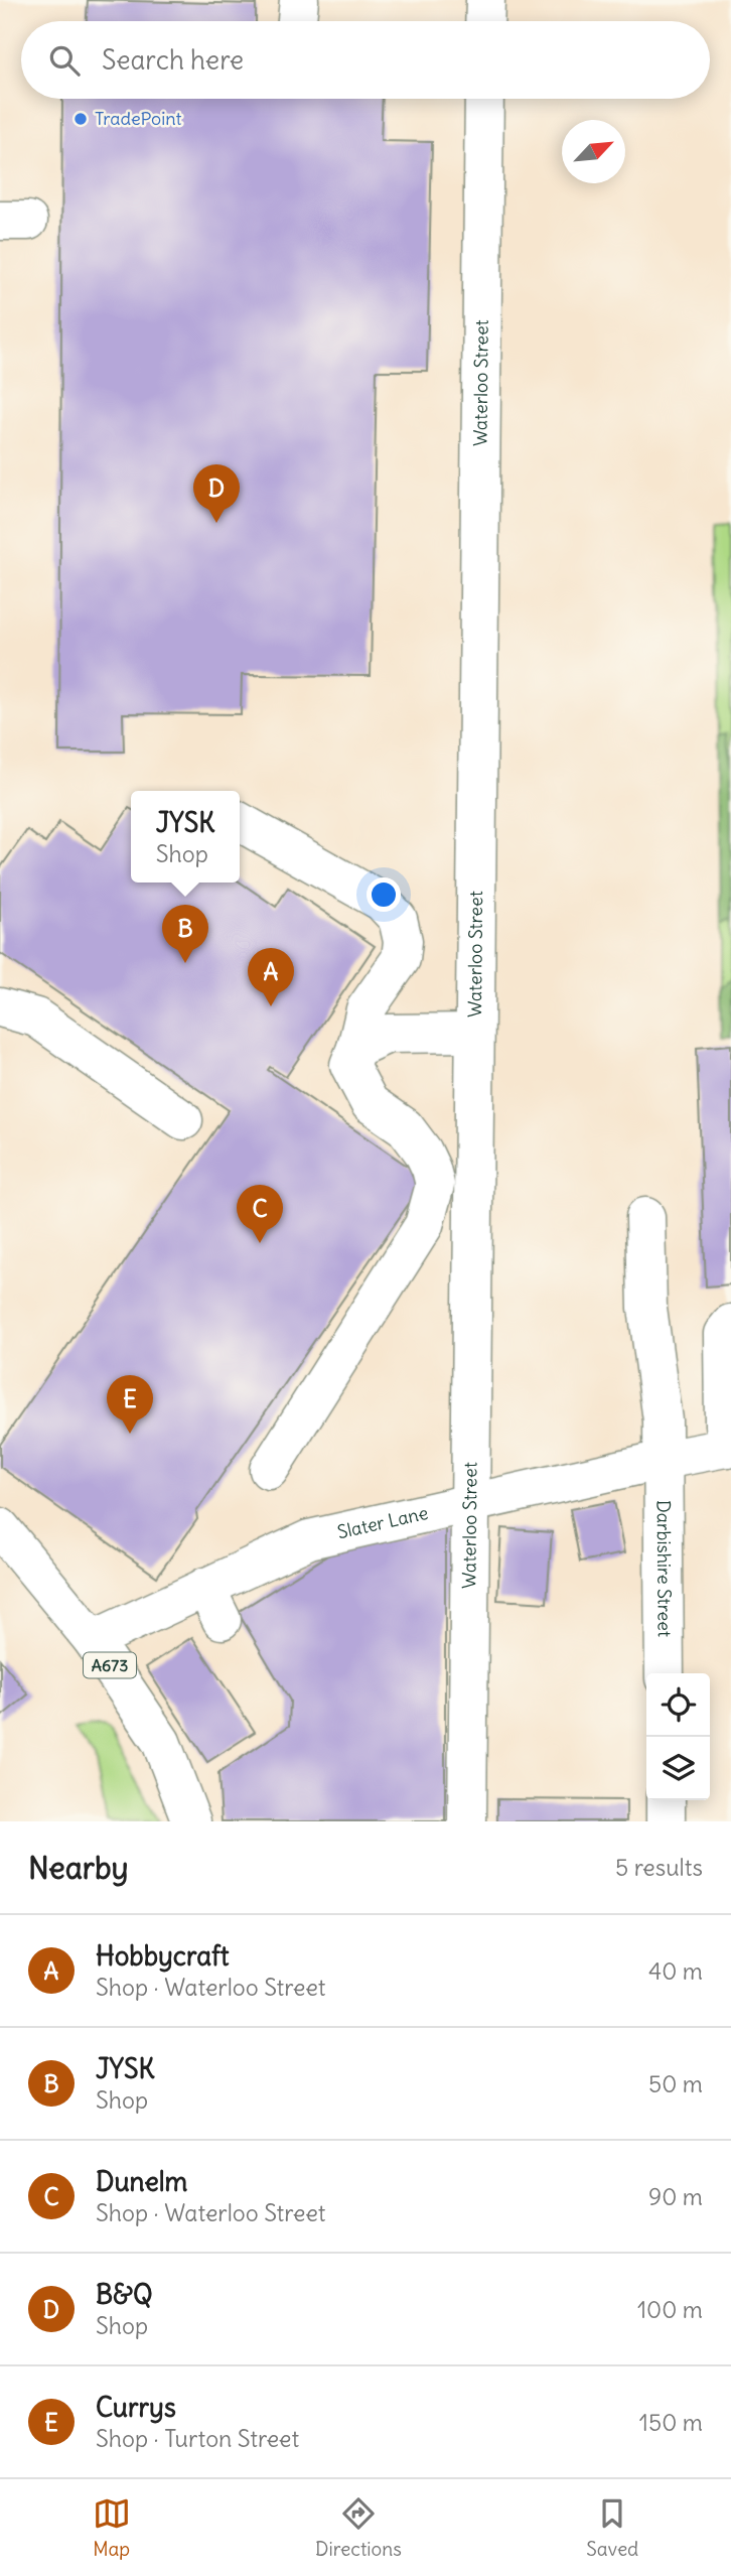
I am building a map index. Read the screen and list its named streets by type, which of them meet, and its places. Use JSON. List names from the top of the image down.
{
  "streets": {
    "street": [
      "Waterloo Street",
      "Slater Lane",
      "Darbishire Street",
      "A673"
    ]
  },
  "crossings": [
    ["Waterloo Street", "Slater Lane"],
    ["Slater Lane", "Darbishire Street"],
    ["Slater Lane", "A673"]
  ],
  "places": ["TradePoint"],
  "north": "top right",
  "page": {
    "search": "Search here",
    "pins": [
      "D",
      "B",
      "A",
      "C",
      "E"
    ],
    "popup": ["JYSK", "Shop"],
    "heading": ["Nearby", "5 results"],
    "list": [
      {
        "mark": "A",
        "name": "Hobbycraft",
        "note": "Shop · Waterloo Street",
        "value": "40 m"
      },
      {
        "mark": "B",
        "name": "JYSK",
        "note": "Shop",
        "value": "50 m"
      },
      {
        "mark": "C",
        "name": "Dunelm",
        "note": "Shop · Waterloo Street",
        "value": "90 m"
      },
      {
        "mark": "D",
        "name": "B&Q",
        "note": "Shop",
        "value": "100 m"
      },
      {
        "mark": "E",
        "name": "Currys",
        "note": "Shop · Turton Street",
        "value": "150 m"
      }
    ],
    "nav": ["Map", "Directions", "Saved"]
  }
}
